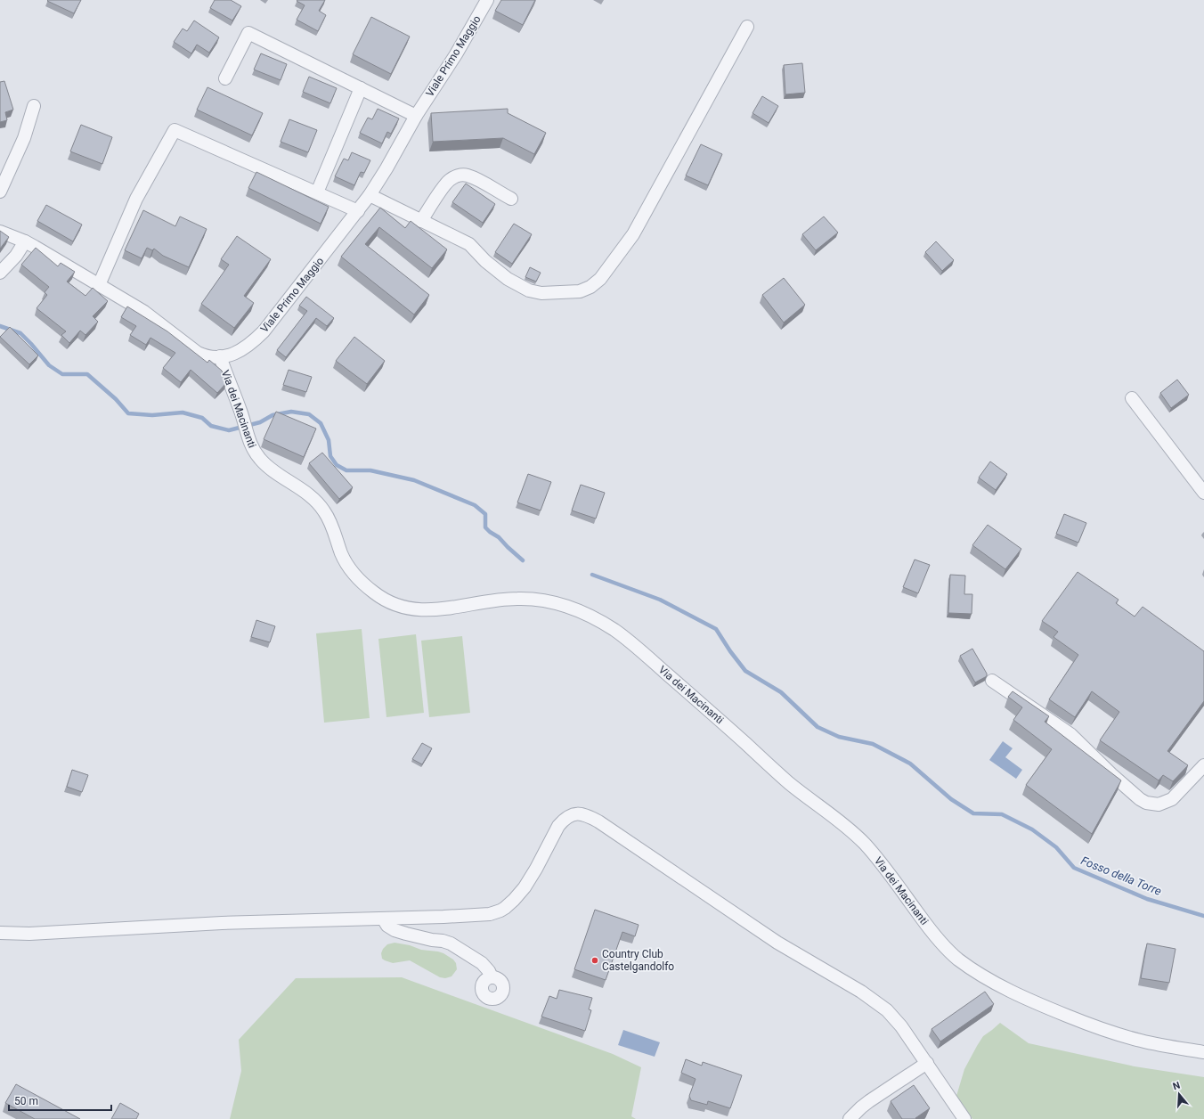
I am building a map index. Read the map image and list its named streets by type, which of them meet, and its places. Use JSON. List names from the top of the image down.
{
  "streets": {
    "street": ["Viale Primo Maggio", "Via dei Macinanti"]
  },
  "crossings": [
    ["Viale Primo Maggio", "Via dei Macinanti"]
  ],
  "water": ["Fosso della Torre"],
  "places": ["Country Club Castelgandolfo"],
  "scale_bar": "50 m",
  "north": "top"
}
